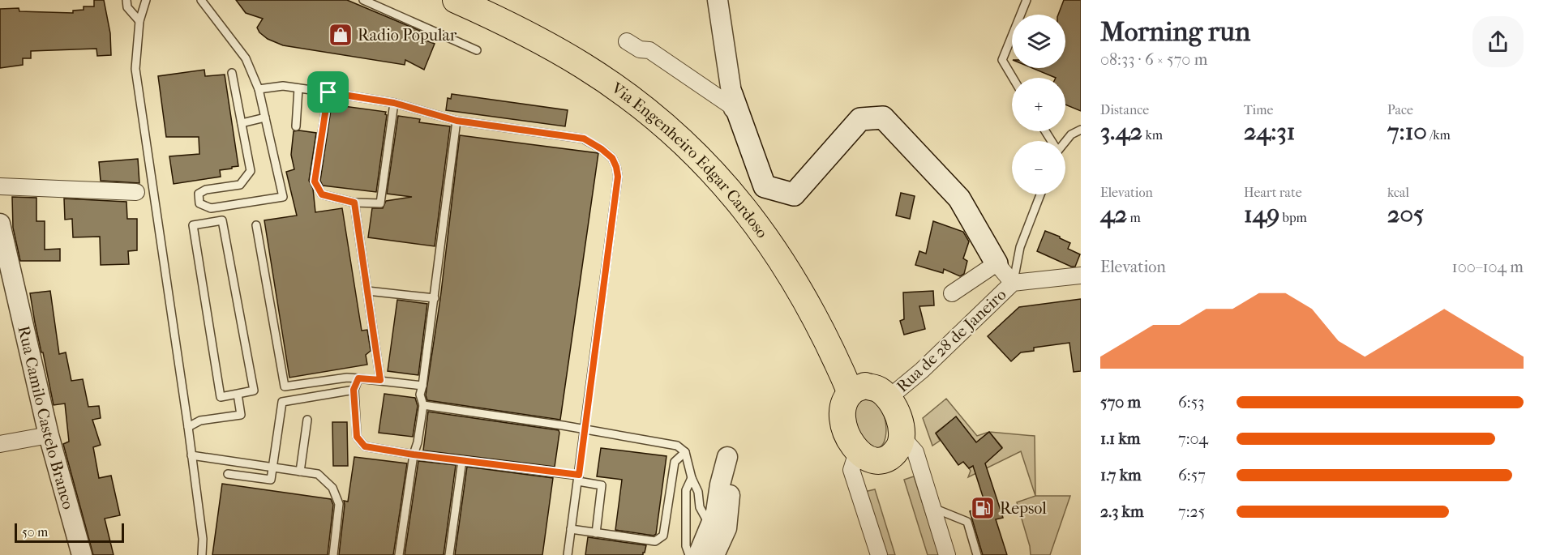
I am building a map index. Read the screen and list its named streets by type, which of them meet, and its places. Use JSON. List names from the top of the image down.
{
  "streets": {
    "main road": ["Via Engenheiro Edgar Cardoso"],
    "street": ["Rua de 28 de Janeiro", "Rua Camilo Castelo Branco"]
  },
  "crossings": [
    ["Via Engenheiro Edgar Cardoso", "Rua de 28 de Janeiro"]
  ],
  "places": {
    "shop": ["Radio Popular"],
    "fuel station": ["Repsol"]
  },
  "scale_bar": "50 m",
  "page": {
    "heading": ["Morning run", "08:33 · 6 × 570 m"],
    "map_buttons": ["+", "−"],
    "stats": [
      ["Distance", "3.42 km"],
      ["Time", "24:31"],
      ["Pace", "7:10 /km"],
      ["Elevation", "42 m"],
      ["Heart rate", "149 bpm"],
      ["kcal", "205"]
    ],
    "chart": ["Elevation", "100–104 m"],
    "list": [
      {
        "name": "570 m",
        "note": "6:53"
      },
      {
        "name": "1.1 km",
        "note": "7:04"
      },
      {
        "name": "1.7 km",
        "note": "6:57"
      },
      {
        "name": "2.3 km",
        "note": "7:25"
      }
    ],
    "scale": "50 m"
  }
}
